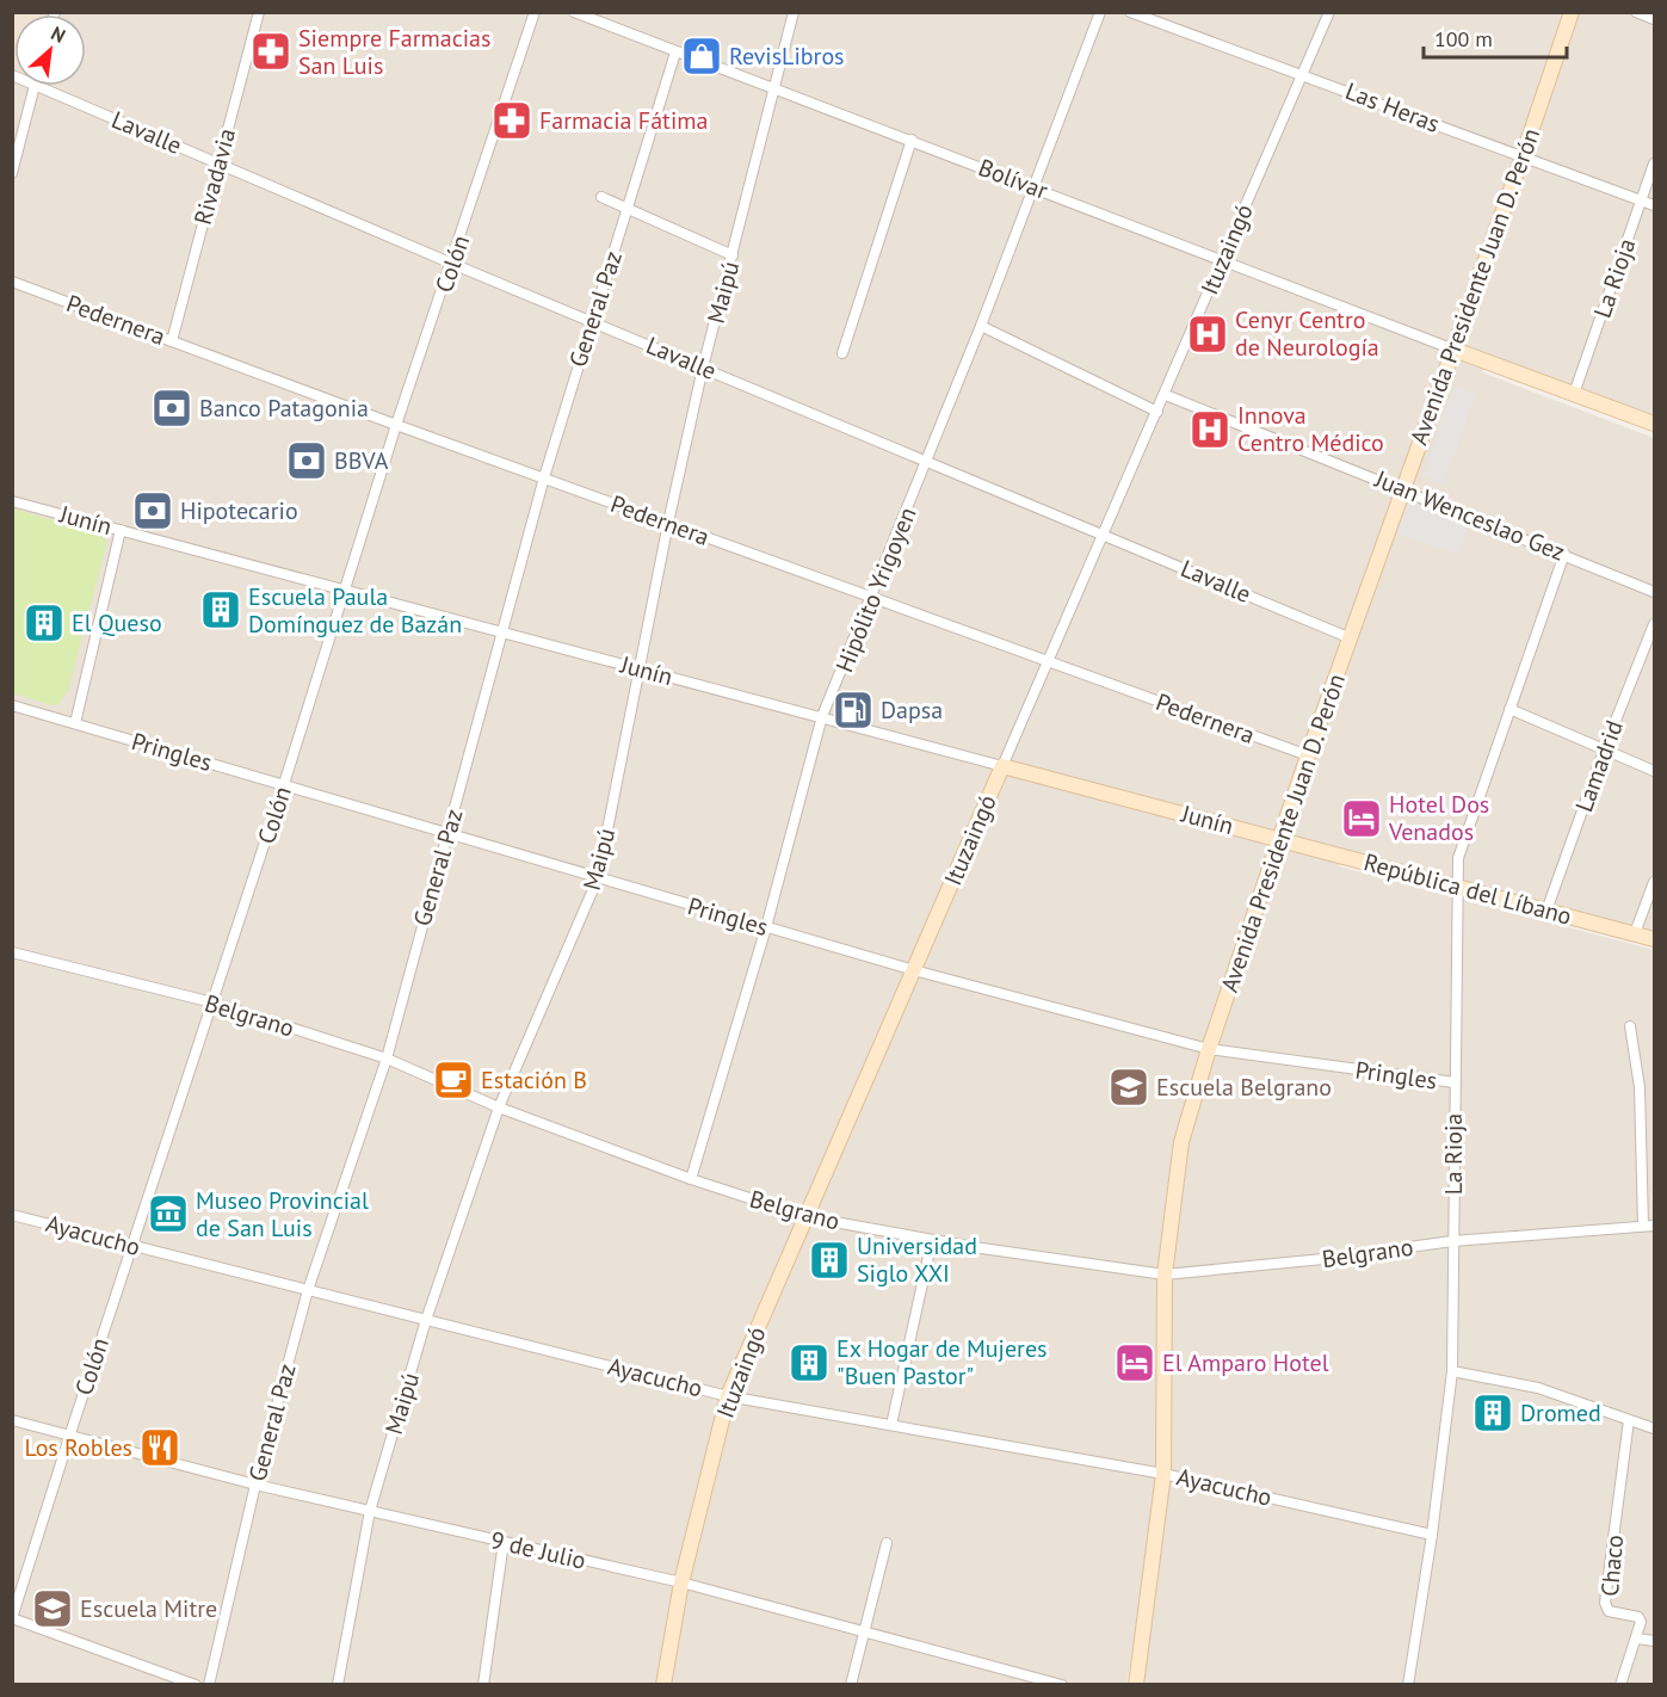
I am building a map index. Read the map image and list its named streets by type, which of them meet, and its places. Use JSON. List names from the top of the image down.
{
  "streets": {
    "street": [
      "Las Heras",
      "Lavalle",
      "Rivadavia",
      "Bolívar",
      "Ituzaingó",
      "Colón",
      "La Rioja",
      "Avenida Presidente Juan D. Perón",
      "Maipú",
      "General Paz",
      "Pedernera",
      "Juan Wenceslao Gez",
      "Junín",
      "Hipólito Yrigoyen",
      "Pringles",
      "Lamadrid",
      "República del Líbano",
      "Belgrano",
      "Ayacucho",
      "9 de Julio",
      "Chaco"
    ]
  },
  "crossings": [
    ["Las Heras", "Ituzaingó"],
    ["Las Heras", "La Rioja"],
    ["Las Heras", "Avenida Presidente Juan D. Perón"],
    ["Lavalle", "Rivadavia"],
    ["Lavalle", "Ituzaingó"],
    ["Lavalle", "Colón"],
    ["Lavalle", "Avenida Presidente Juan D. Perón"],
    ["Lavalle", "Maipú"],
    ["Lavalle", "General Paz"],
    ["Lavalle", "Hipólito Yrigoyen"],
    ["Rivadavia", "Pedernera"],
    ["Bolívar", "Ituzaingó"],
    ["Bolívar", "Avenida Presidente Juan D. Perón"],
    ["Bolívar", "Maipú"],
    ["Bolívar", "General Paz"],
    ["Bolívar", "Hipólito Yrigoyen"],
    ["Ituzaingó", "Pedernera"],
    ["Ituzaingó", "Juan Wenceslao Gez"],
    ["Ituzaingó", "Junín"],
    ["Ituzaingó", "Pringles"],
    ["Ituzaingó", "Belgrano"],
    ["Ituzaingó", "Ayacucho"],
    ["Ituzaingó", "9 de Julio"],
    ["Colón", "Pedernera"],
    ["Colón", "Junín"],
    ["Colón", "Pringles"],
    ["Colón", "Belgrano"],
    ["Colón", "Ayacucho"],
    ["Colón", "9 de Julio"],
    ["La Rioja", "Juan Wenceslao Gez"],
    ["La Rioja", "Pringles"],
    ["La Rioja", "República del Líbano"],
    ["La Rioja", "Belgrano"],
    ["La Rioja", "Ayacucho"],
    ["Avenida Presidente Juan D. Perón", "Pedernera"],
    ["Avenida Presidente Juan D. Perón", "Juan Wenceslao Gez"],
    ["Avenida Presidente Juan D. Perón", "Junín"],
    ["Avenida Presidente Juan D. Perón", "Pringles"],
    ["Avenida Presidente Juan D. Perón", "República del Líbano"],
    ["Avenida Presidente Juan D. Perón", "Belgrano"],
    ["Avenida Presidente Juan D. Perón", "Ayacucho"],
    ["Maipú", "Pedernera"],
    ["Maipú", "Junín"],
    ["Maipú", "Pringles"],
    ["Maipú", "Belgrano"],
    ["Maipú", "Ayacucho"],
    ["Maipú", "9 de Julio"],
    ["General Paz", "Pedernera"],
    ["General Paz", "Junín"],
    ["General Paz", "Pringles"],
    ["General Paz", "Belgrano"],
    ["General Paz", "Ayacucho"],
    ["General Paz", "9 de Julio"],
    ["Pedernera", "Hipólito Yrigoyen"],
    ["Junín", "Hipólito Yrigoyen"],
    ["Junín", "República del Líbano"],
    ["Hipólito Yrigoyen", "Pringles"],
    ["Hipólito Yrigoyen", "Belgrano"],
    ["Lamadrid", "República del Líbano"]
  ],
  "places": {
    "pharmacy": ["Siempre Farmacias San Luis", "Farmacia Fátima"],
    "shop": ["RevisLibros"],
    "hospital": ["Cenyr Centro de Neurología", "Innova Centro Médico"],
    "bank": ["Banco Patagonia", "BBVA", "Hipotecario"],
    "building": [
      "Escuela Paula Domínguez de Bazán",
      "El Queso",
      "Universidad Siglo XXI",
      "Ex Hogar de Mujeres \"Buen Pastor\"",
      "Dromed"
    ],
    "fuel station": ["Dapsa"],
    "hotel": ["Hotel Dos Venados", "El Amparo Hotel"],
    "cafe": ["Estación B"],
    "school or university": ["Escuela Belgrano", "Escuela Mitre"],
    "museum": ["Museo Provincial de San Luis"],
    "restaurant": ["Los Robles"]
  },
  "scale_bar": "100 m",
  "north": "top right"
}
